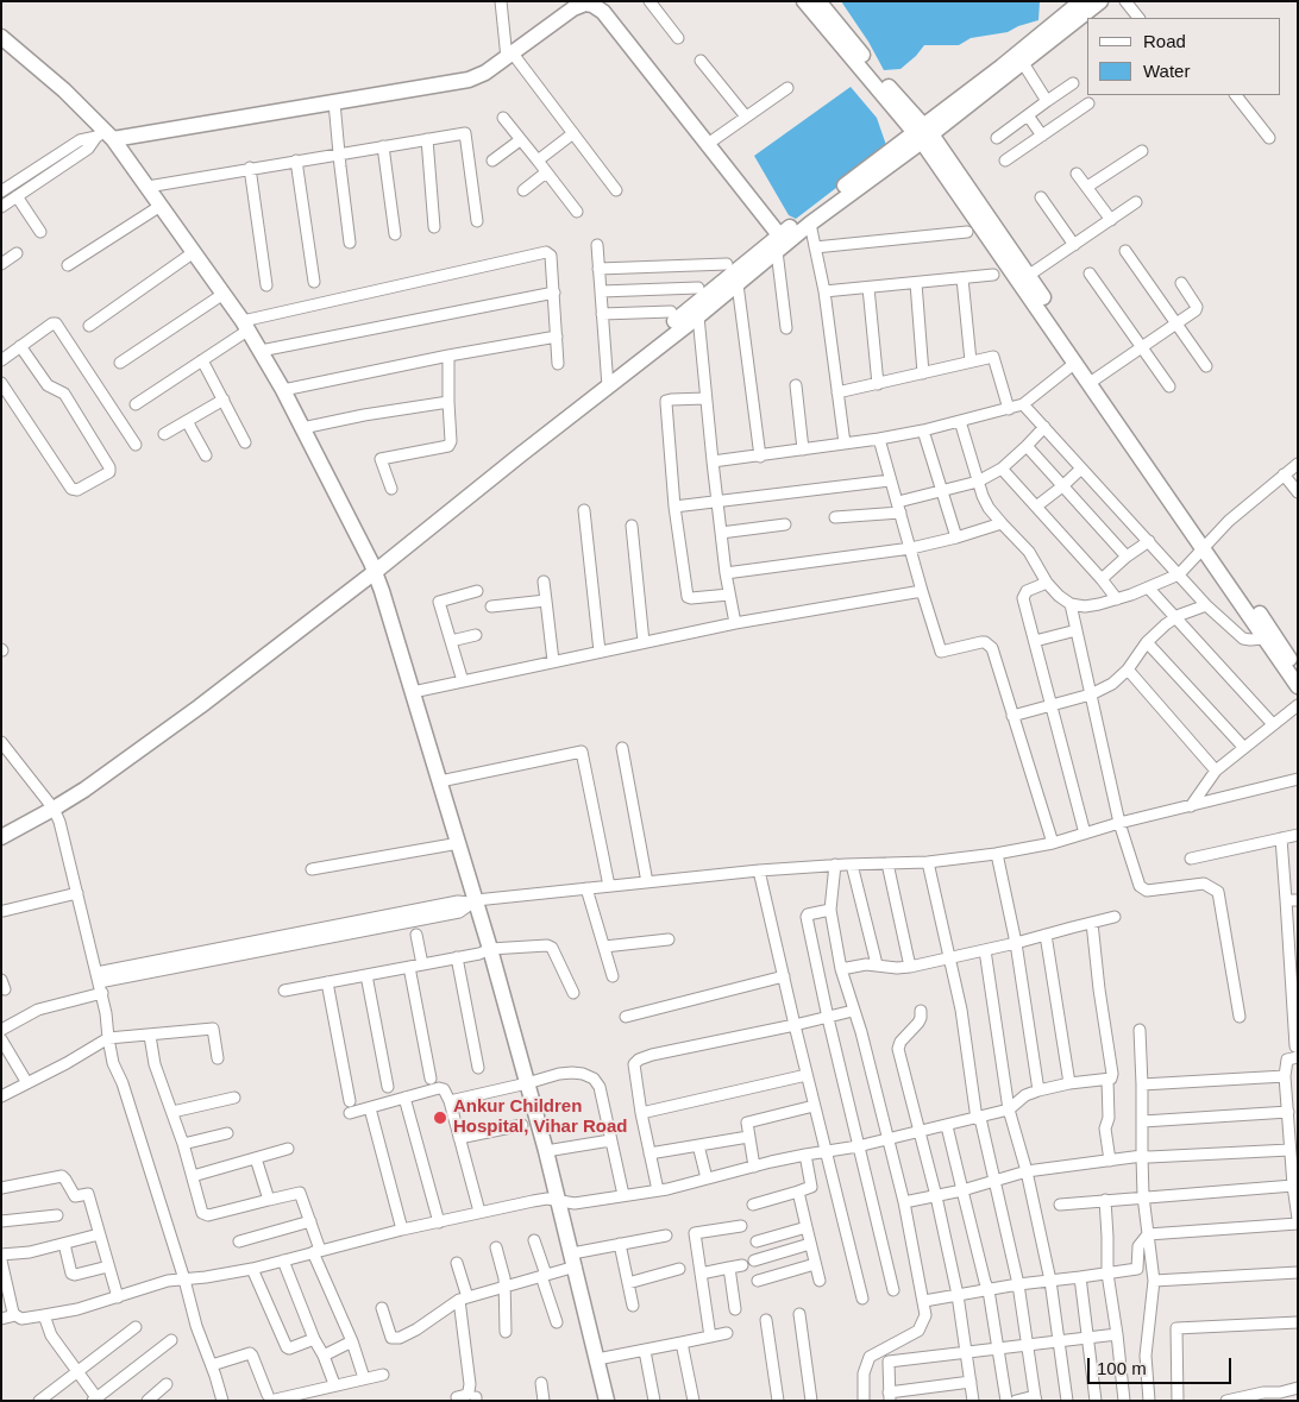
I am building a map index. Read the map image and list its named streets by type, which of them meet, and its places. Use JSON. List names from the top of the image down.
{
  "places": ["Ankur Children Hospital, Vihar Road"],
  "legend": ["Road", "Water"],
  "scale_bar": "100 m"
}
